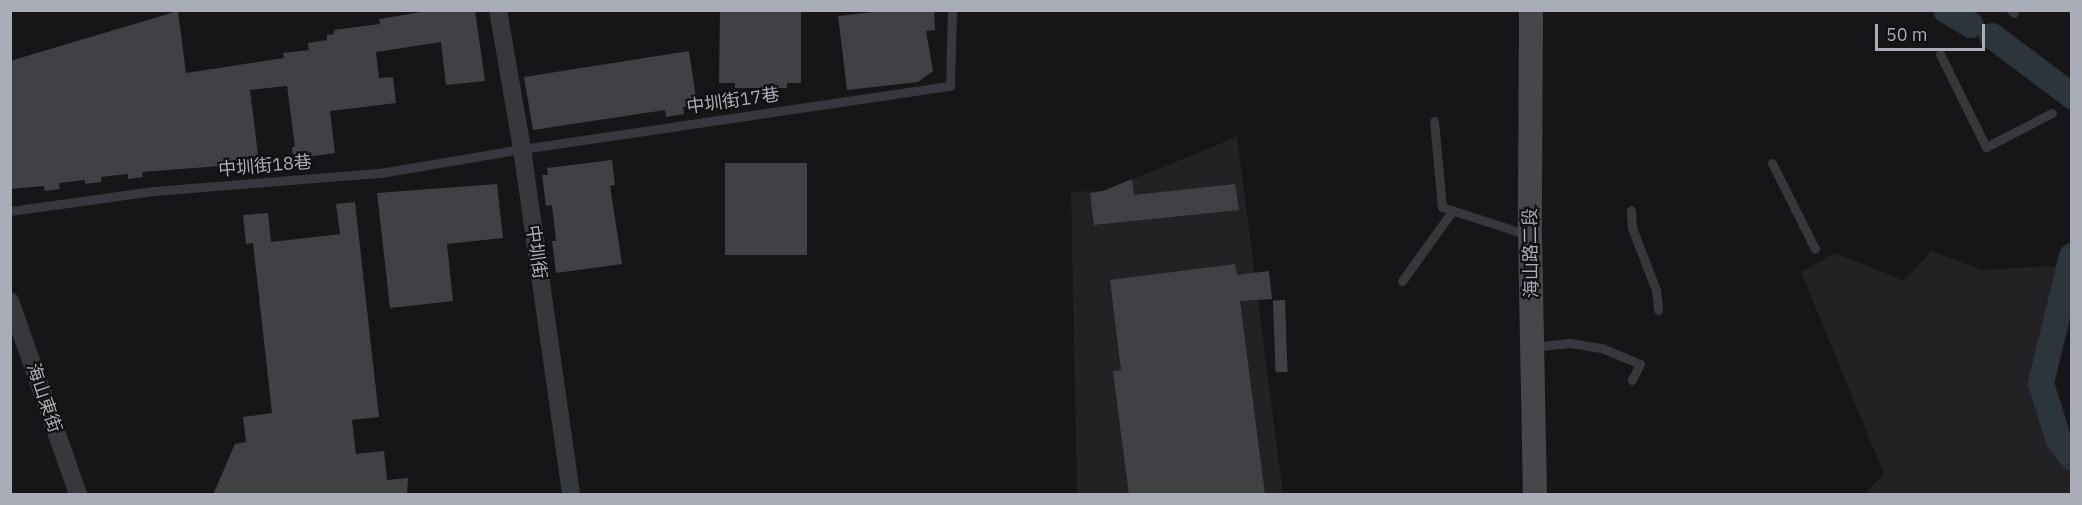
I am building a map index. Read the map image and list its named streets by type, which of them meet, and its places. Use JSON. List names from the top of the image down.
{
  "streets": {
    "main road": ["海山路二段"],
    "street": ["中圳街", "海山東街"],
    "lane": ["中圳街17巷", "中圳街18巷"]
  },
  "crossings": [
    ["中圳街17巷", "中圳街18巷"],
    ["中圳街17巷", "中圳街"],
    ["中圳街18巷", "中圳街"]
  ],
  "scale_bar": "50 m"
}
